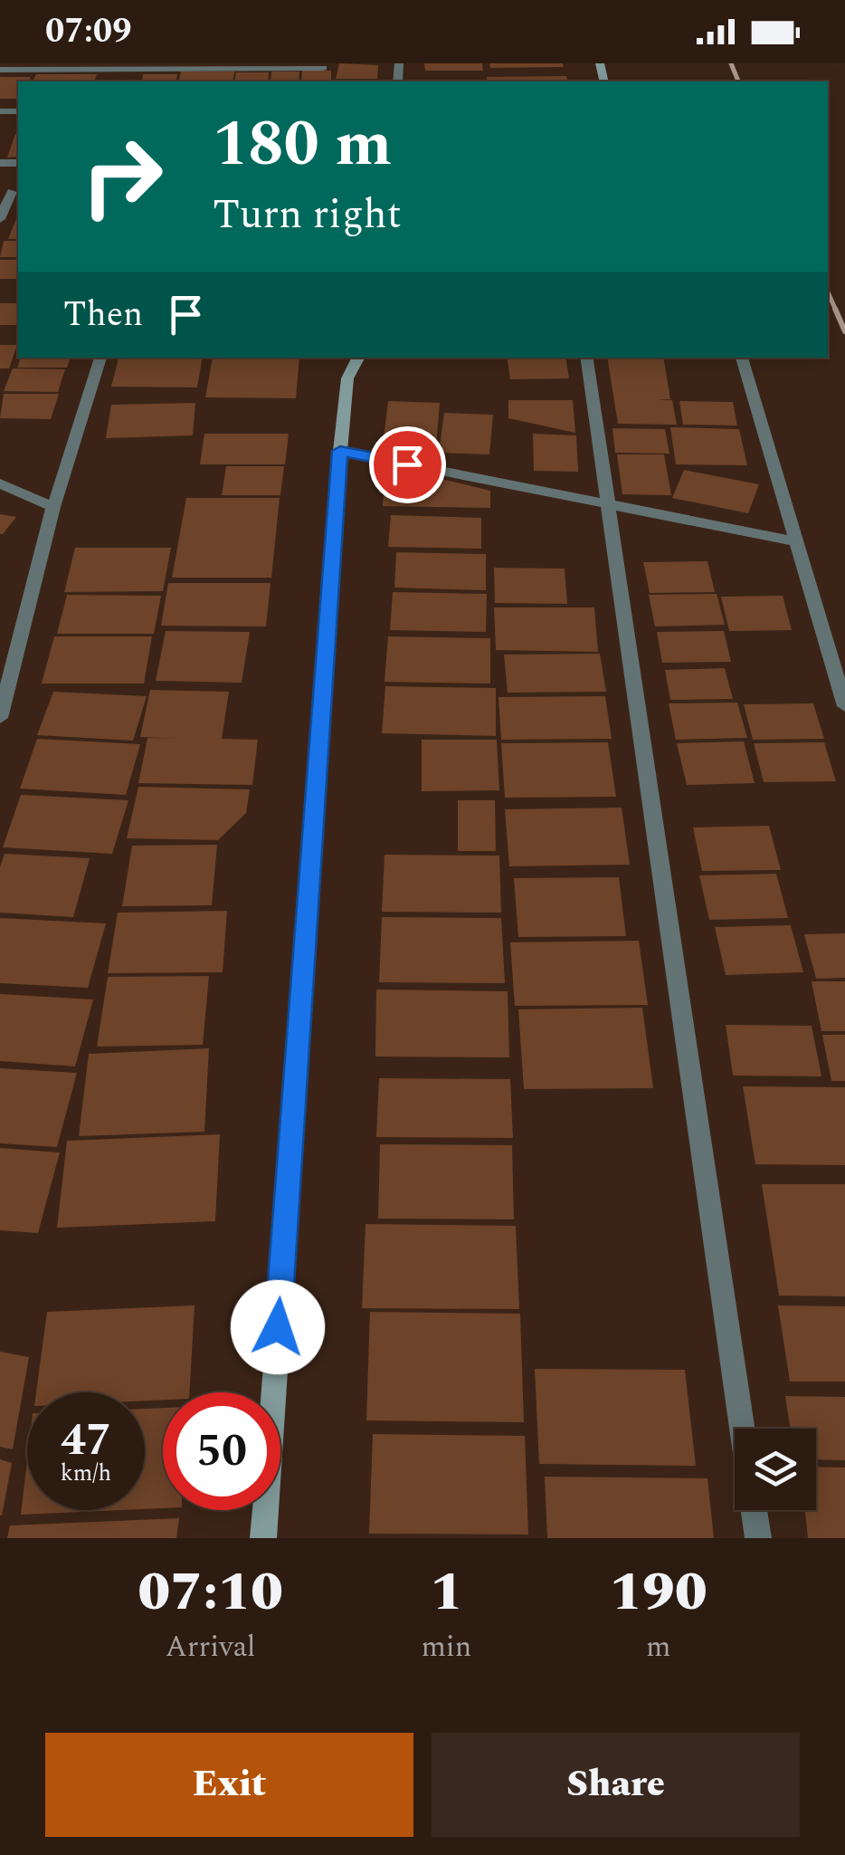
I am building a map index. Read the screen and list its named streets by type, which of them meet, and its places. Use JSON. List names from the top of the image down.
{
  "page": {
    "status": "07:09",
    "turn": ["180 m", "Turn right"],
    "then": "Then",
    "speed": "47 km/h",
    "limit": "50",
    "eta": [
      "07:10",
      "Arrival",
      "1",
      "min",
      "190",
      "m"
    ],
    "buttons": ["Exit", "Share"]
  }
}
